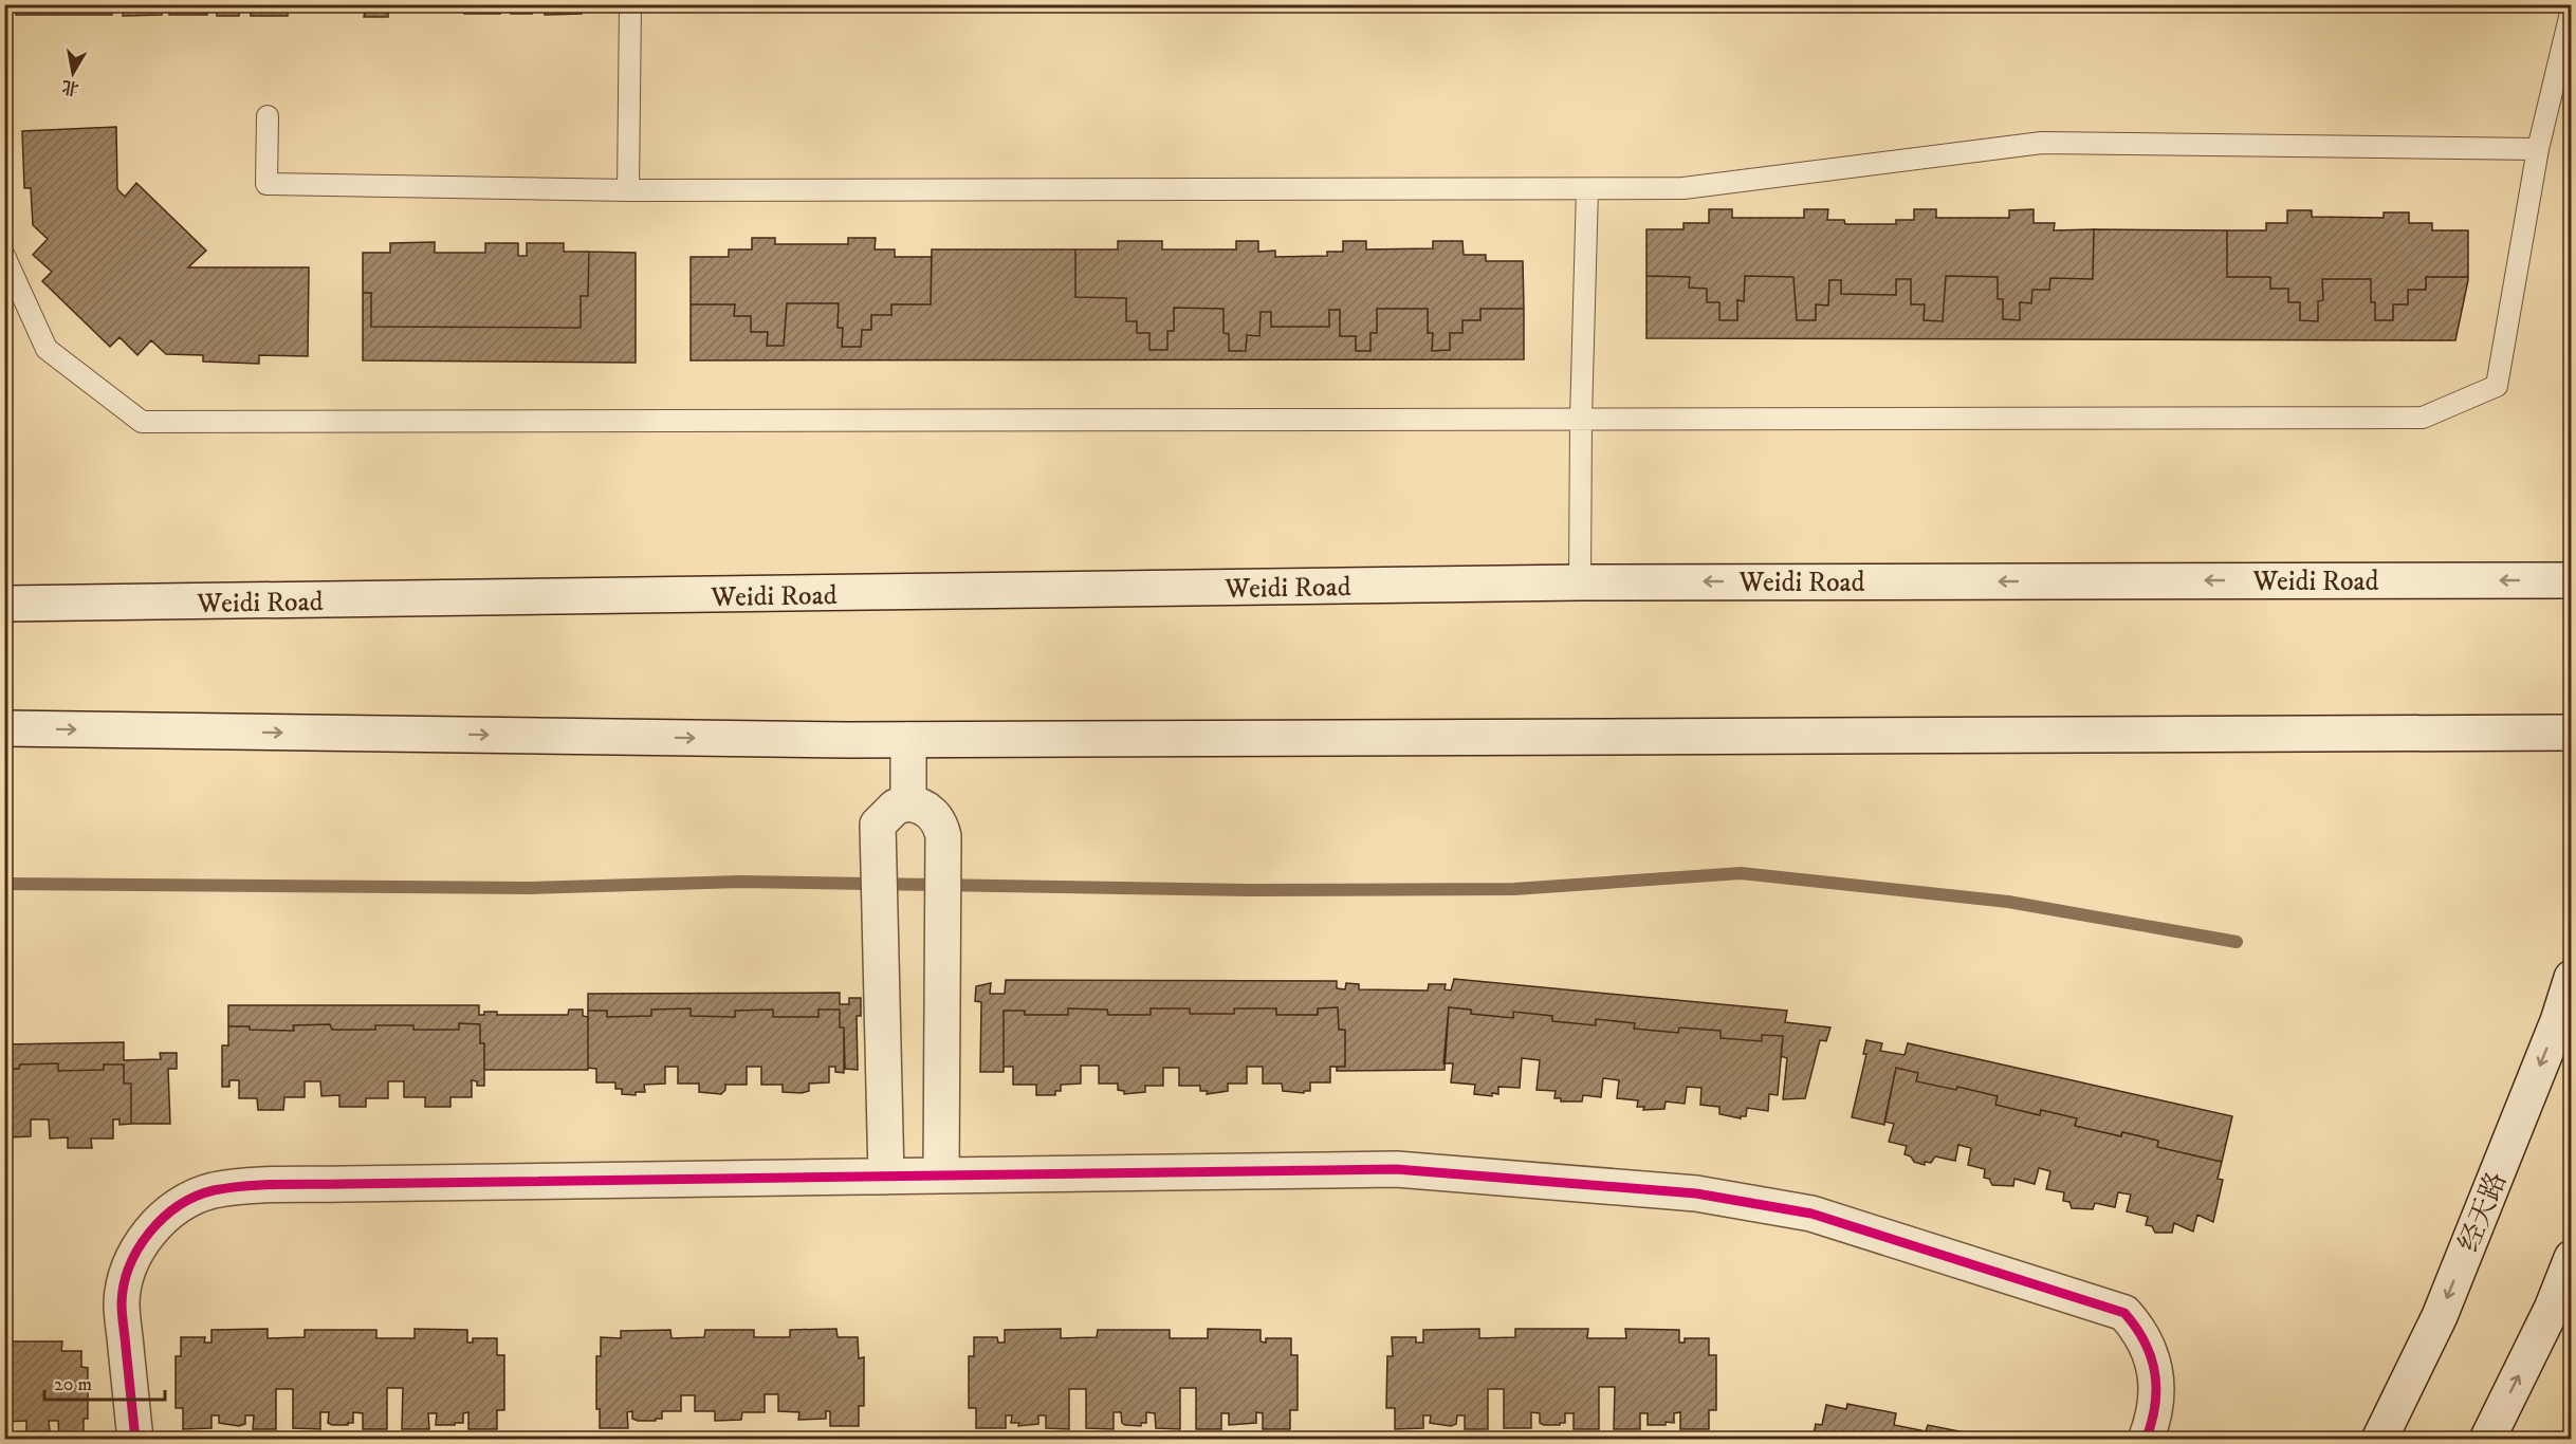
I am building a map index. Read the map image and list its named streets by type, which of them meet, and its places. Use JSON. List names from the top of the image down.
{
  "streets": {
    "main road": ["Weidi Road", "经天路"]
  },
  "scale_bar": "20 m",
  "north": "bottom"
}
